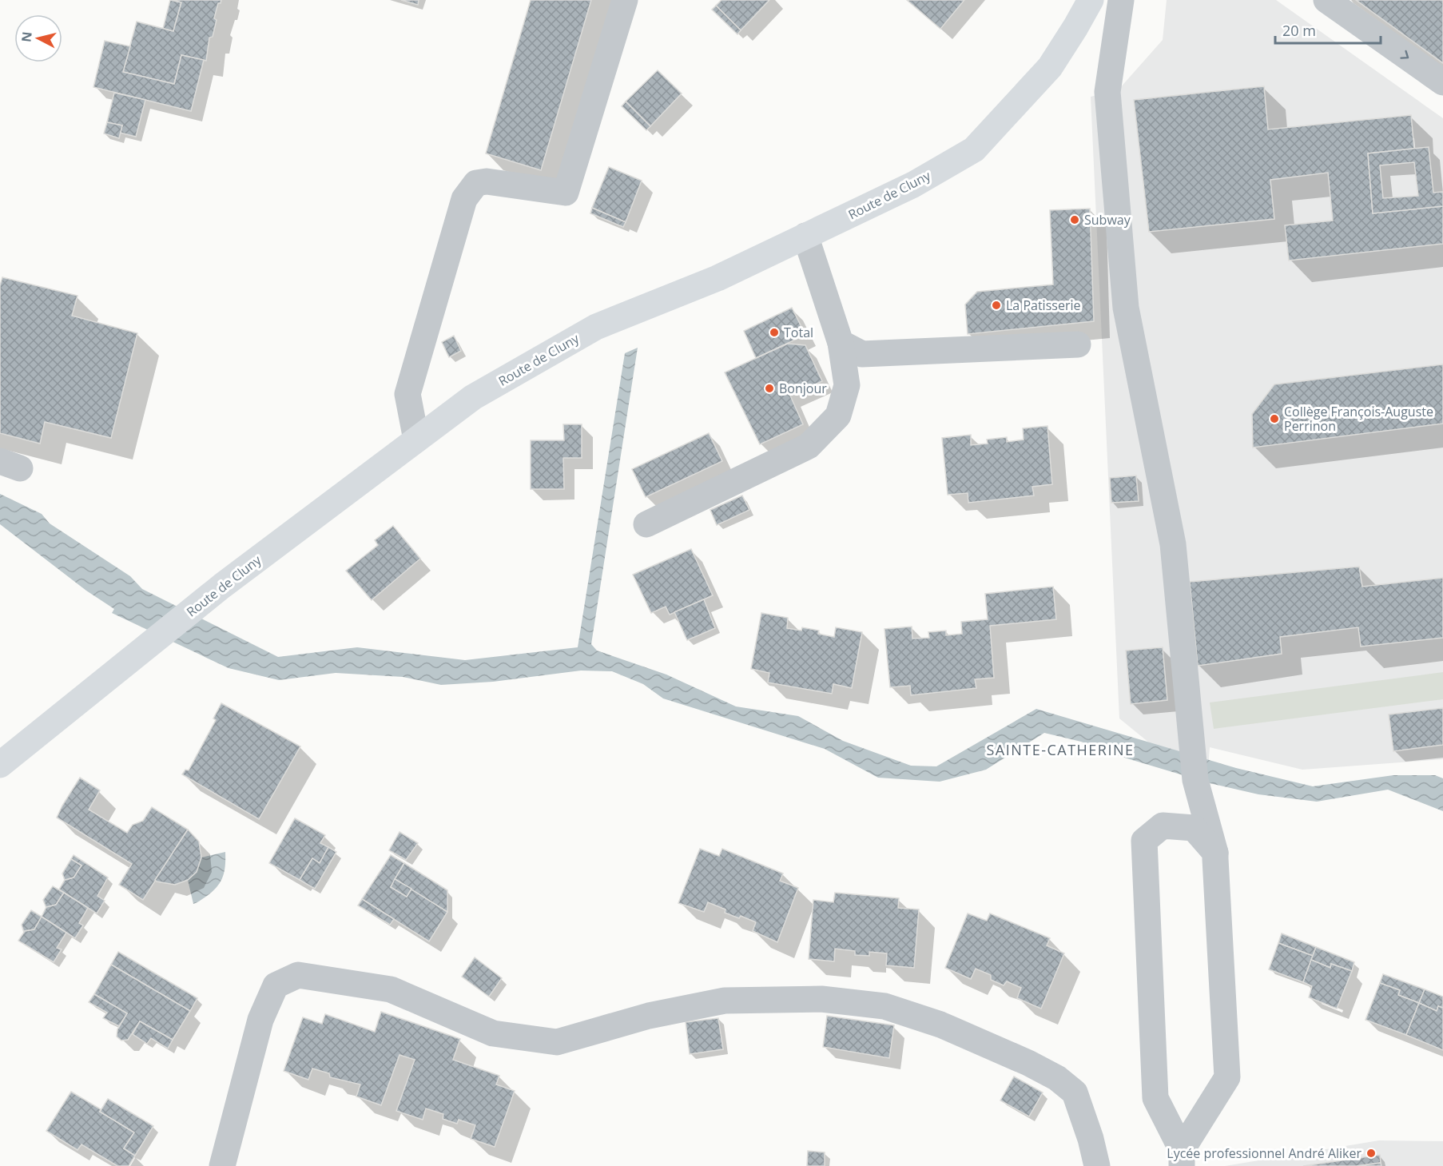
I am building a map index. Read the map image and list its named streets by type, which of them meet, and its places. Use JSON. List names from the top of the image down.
{
  "streets": {
    "main road": ["Route de Cluny"]
  },
  "districts": ["SAINTE-CATHERINE"],
  "places": [
    "Subway",
    "La Patisserie",
    "Total",
    "Bonjour",
    "Collège François-Auguste Perrinon",
    "Lycée professionnel André Aliker"
  ],
  "scale_bar": "20 m",
  "north": "left"
}
